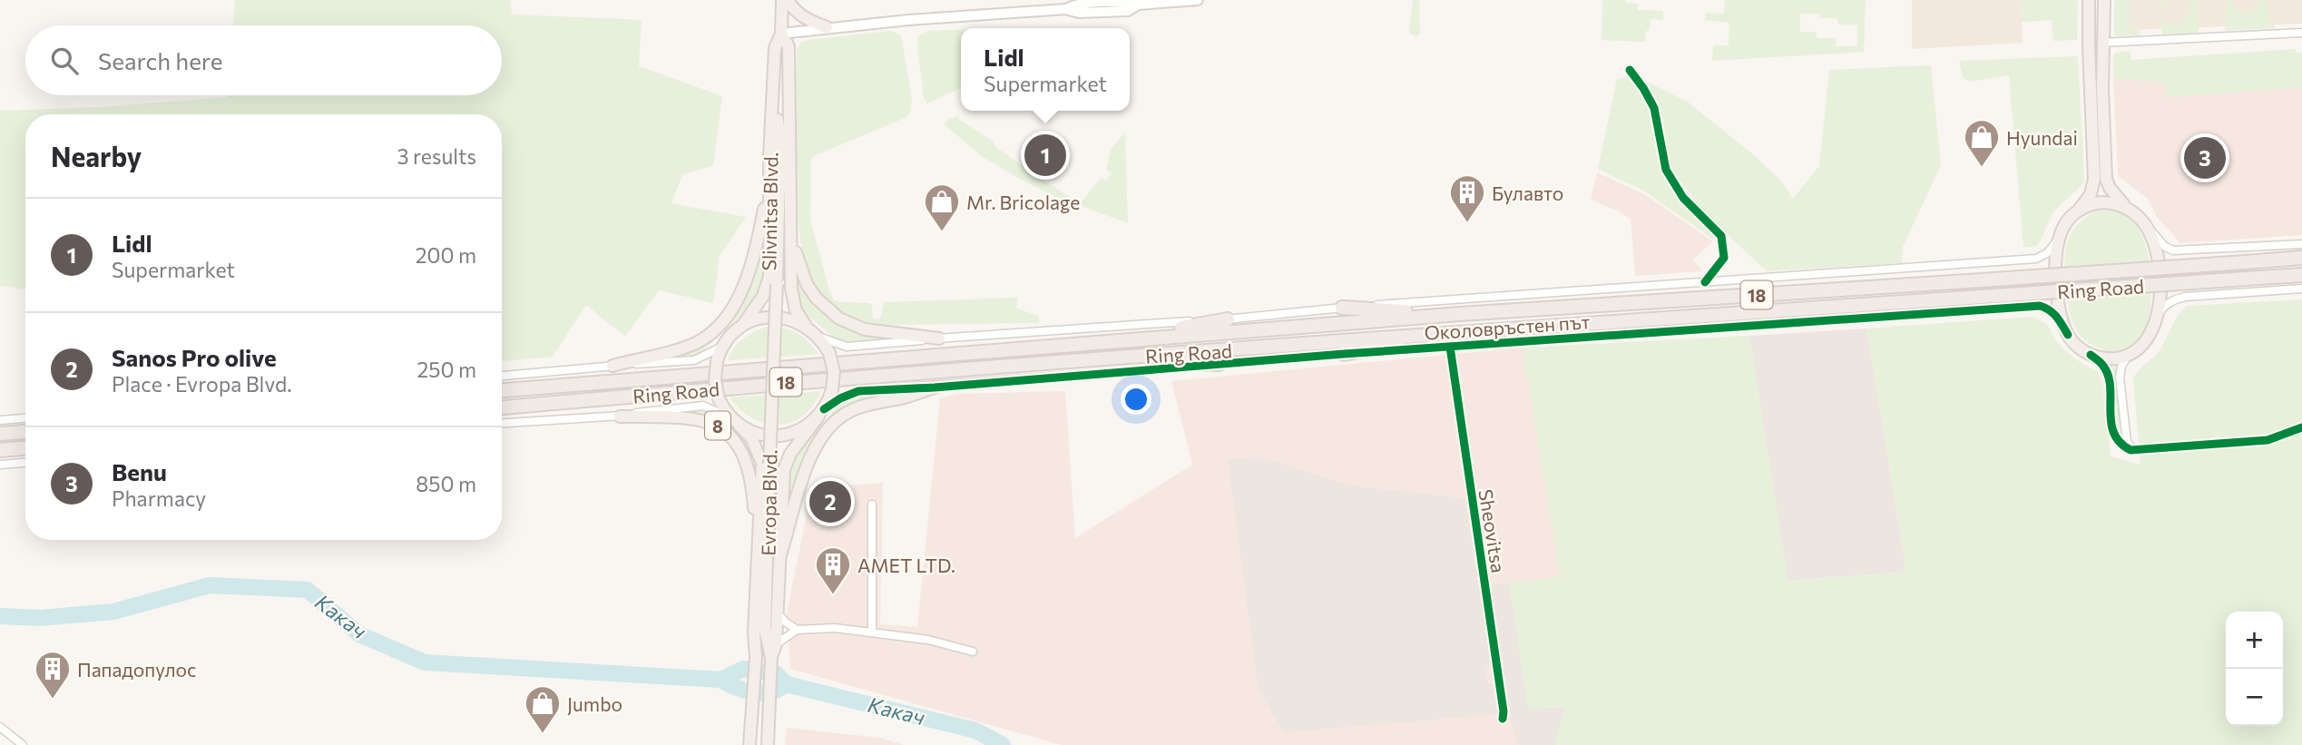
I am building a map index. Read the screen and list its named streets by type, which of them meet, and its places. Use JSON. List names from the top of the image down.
{
  "streets": {
    "highway": ["Ring Road", "18"],
    "main road": ["Slivnitsa Blvd.", "8", "Evropa Blvd."],
    "street": ["Околовръстен път", "Sheovitsa"]
  },
  "crossings": [
    ["Slivnitsa Blvd.", "Ring Road"],
    ["Slivnitsa Blvd.", "Evropa Blvd."],
    ["Ring Road", "Околовръстен път"],
    ["Ring Road", "Evropa Blvd."],
    ["Околовръстен път", "Sheovitsa"],
    ["8", "Evropa Blvd."]
  ],
  "water": ["Какач"],
  "places": {
    "shop": ["Hyundai", "Mr. Bricolage", "Jumbo"],
    "building": ["Булавто", "AMET LTD.", "Пападопулос"]
  },
  "page": {
    "search": "Search here",
    "popup": ["Lidl", "Supermarket"],
    "heading": ["Nearby", "3 results"],
    "pins": ["1", "3", "2"],
    "list": [
      {
        "mark": "1",
        "name": "Lidl",
        "note": "Supermarket",
        "value": "200 m"
      },
      {
        "mark": "2",
        "name": "Sanos Pro olive",
        "note": "Place · Evropa Blvd.",
        "value": "250 m"
      },
      {
        "mark": "3",
        "name": "Benu",
        "note": "Pharmacy",
        "value": "850 m"
      }
    ],
    "map_buttons": ["+", "−"]
  }
}
